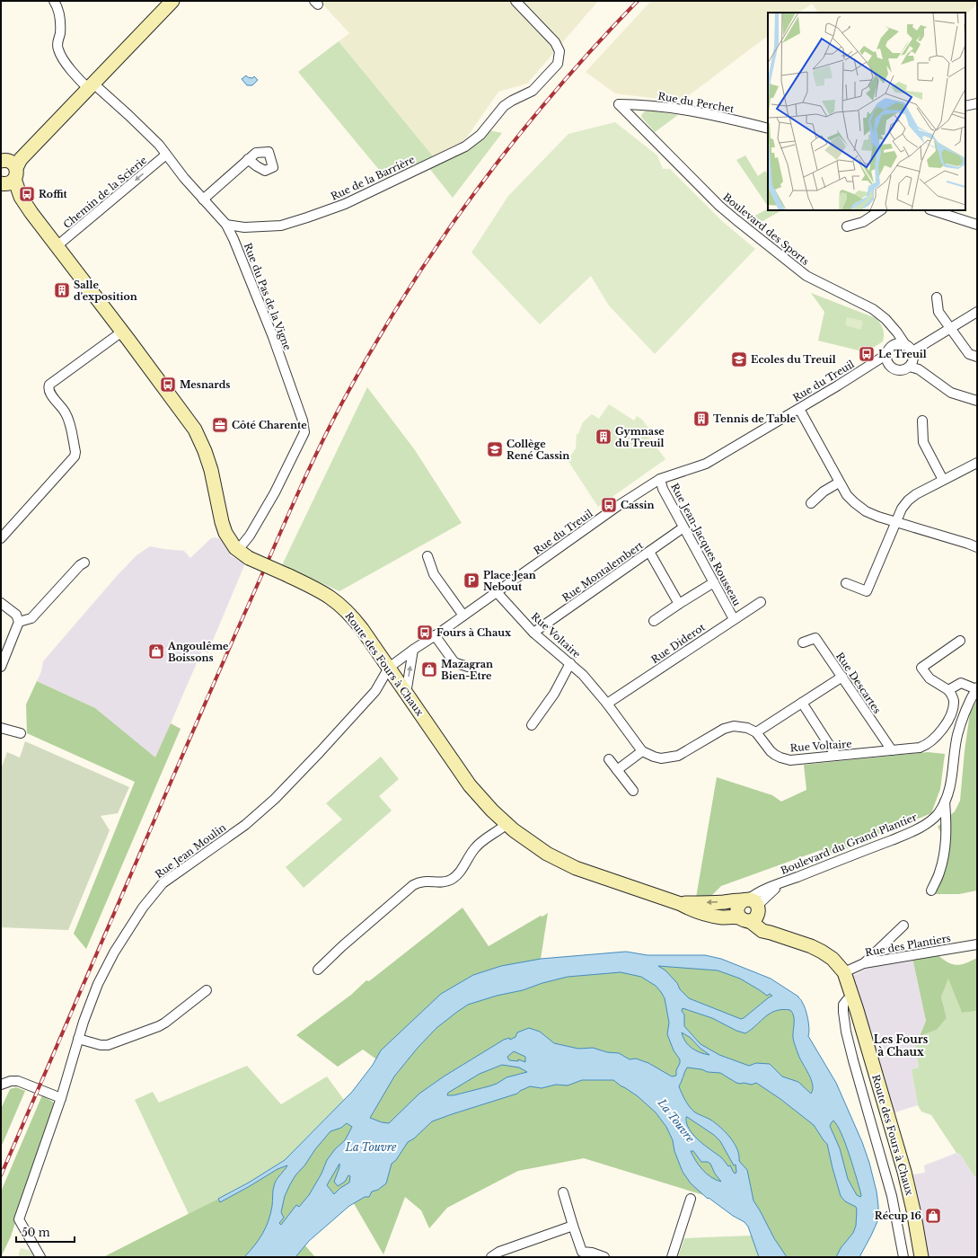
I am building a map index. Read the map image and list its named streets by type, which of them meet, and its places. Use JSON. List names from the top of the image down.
{
  "streets": {
    "street": [
      "Rue du Perchet",
      "Rue de la Barrière",
      "Chemin de la Scierie",
      "Boulevard des Sports",
      "Rue du Pas de la Vigne",
      "Rue du Treuil",
      "Rue Jean-Jacques Rousseau",
      "Rue Montalembert",
      "Rue Voltaire",
      "Rue Diderot",
      "Route des Fours à Chaux",
      "Rue Descartes",
      "Boulevard du Grand Plantier",
      "Rue Jean Moulin",
      "Rue des Plantiers"
    ]
  },
  "crossings": [
    ["Rue du Perchet", "Boulevard des Sports"],
    ["Rue de la Barrière", "Rue du Pas de la Vigne"],
    ["Chemin de la Scierie", "Rue du Pas de la Vigne"],
    ["Chemin de la Scierie", "Route des Fours à Chaux"],
    ["Boulevard des Sports", "Rue du Treuil"],
    ["Rue du Pas de la Vigne", "Route des Fours à Chaux"],
    ["Rue du Treuil", "Rue Jean-Jacques Rousseau"],
    ["Rue du Treuil", "Rue Voltaire"],
    ["Rue du Treuil", "Route des Fours à Chaux"],
    ["Rue du Treuil", "Rue Jean Moulin"],
    ["Rue Jean-Jacques Rousseau", "Rue Montalembert"],
    ["Rue Jean-Jacques Rousseau", "Rue Diderot"],
    ["Rue Montalembert", "Rue Voltaire"],
    ["Rue Voltaire", "Rue Diderot"],
    ["Rue Voltaire", "Rue Descartes"],
    ["Route des Fours à Chaux", "Boulevard du Grand Plantier"],
    ["Route des Fours à Chaux", "Rue Jean Moulin"],
    ["Route des Fours à Chaux", "Rue des Plantiers"]
  ],
  "one_way": ["Chemin de la Scierie"],
  "districts": ["Les Fours à Chaux"],
  "water": ["La Touvre"],
  "places": {
    "bus stop": [
      "Roffit",
      "Le Treuil",
      "Mesnards",
      "Cassin",
      "Fours à Chaux"
    ],
    "building": ["Salle d'exposition", "Tennis de Table", "Gymnase du Treuil"],
    "school or university": ["Ecoles du Treuil", "Collège René Cassin"],
    "office": ["Côté Charente"],
    "parking": ["Place Jean Nebout"],
    "shop": ["Angoulême Boissons", "Mazagran Bien-Etre", "Récup 16"]
  },
  "scale_bar": "50 m"
}
